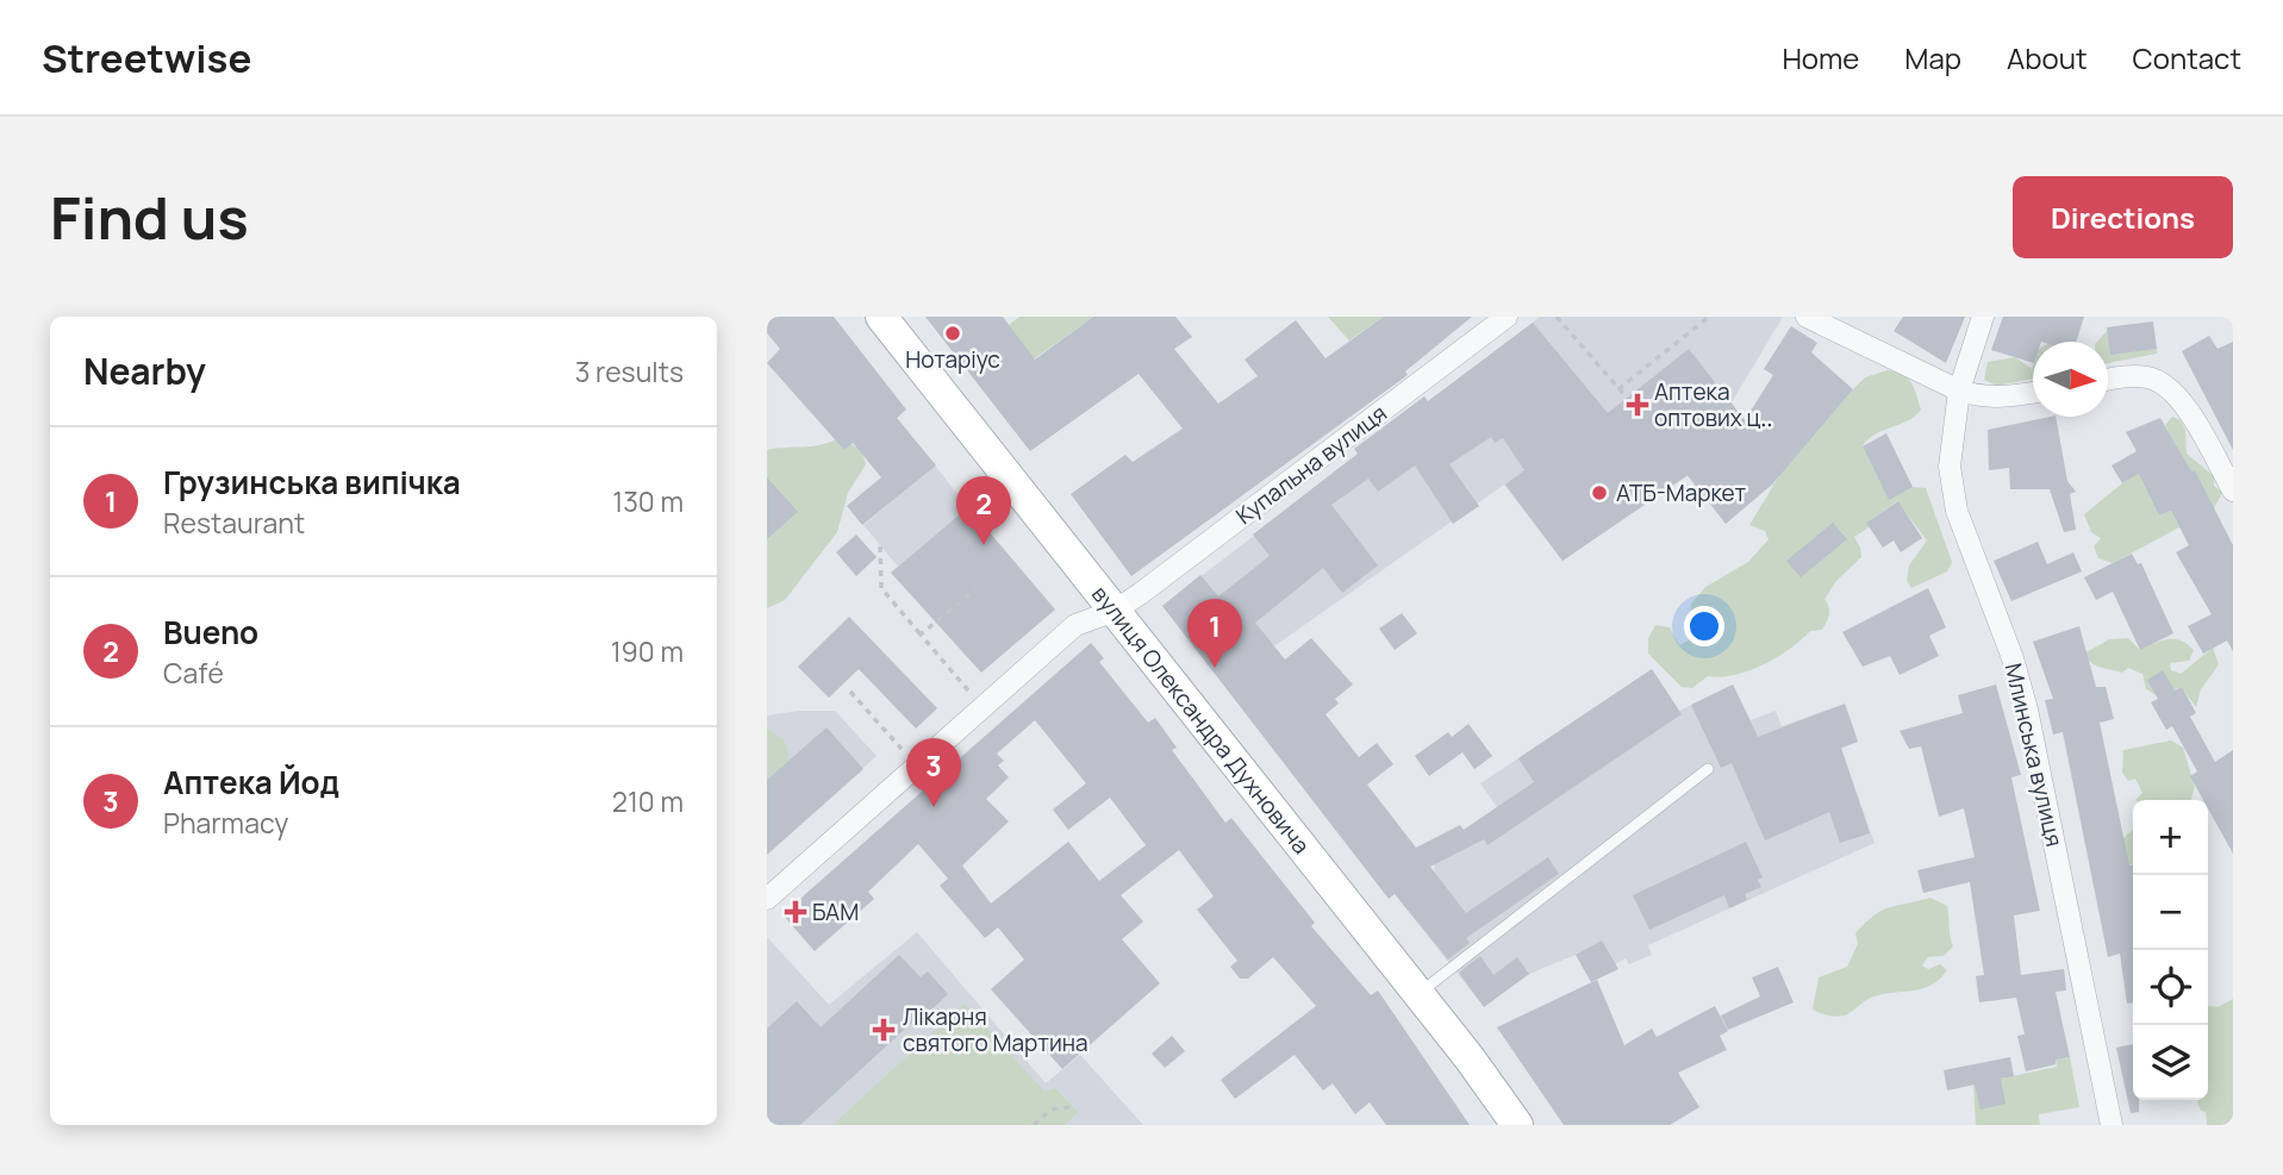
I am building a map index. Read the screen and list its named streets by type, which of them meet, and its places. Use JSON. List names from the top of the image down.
{
  "streets": {
    "street": ["Купальна вулиця", "вулиця Олександра Духновича", "Млинська вулиця"]
  },
  "crossings": [
    ["Купальна вулиця", "вулиця Олександра Духновича"]
  ],
  "places": {
    "other": ["Нотаріус", "АТБ-Маркет"],
    "health": ["Аптека оптових ц‥", "БАМ", "Лікарня святого Мартина"]
  },
  "north": "right",
  "page": {
    "header": "Streetwise",
    "nav": [
      "Home",
      "Map",
      "About",
      "Contact"
    ],
    "buttons": "Directions",
    "title": "Find us",
    "heading": ["Nearby", "3 results"],
    "list": [
      {
        "mark": "1",
        "name": "Грузинська випічка",
        "note": "Restaurant",
        "value": "130 m"
      },
      {
        "mark": "2",
        "name": "Bueno",
        "note": "Café",
        "value": "190 m"
      },
      {
        "mark": "3",
        "name": "Аптека Йод",
        "note": "Pharmacy",
        "value": "210 m"
      }
    ],
    "pins": ["2", "1", "3"],
    "map_buttons": ["+", "−"]
  }
}
